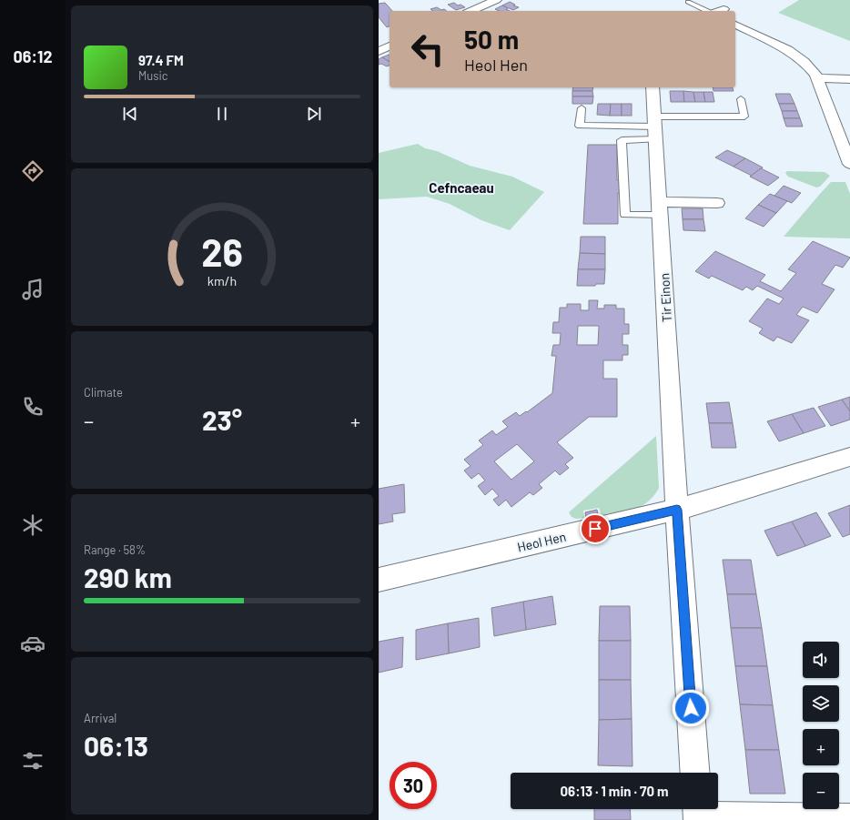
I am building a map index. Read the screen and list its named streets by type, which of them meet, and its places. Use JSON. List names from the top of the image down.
{
  "streets": {
    "street": ["Tir Einon", "Heol Hen"]
  },
  "crossings": [
    ["Tir Einon", "Heol Hen"]
  ],
  "districts": ["Cefncaeau"],
  "page": {
    "tabs": "06:12",
    "turn": ["50 m", "Heol Hen"],
    "song": ["97.4 FM", "Music"],
    "tile": [
      "Climate",
      ["Range · 58%", "290 km"],
      ["Arrival", "06:13"]
    ],
    "heat": ["−", "23°", "+"],
    "map_buttons": ["+", "−"],
    "limit": "30",
    "trip": "06:13 · 1 min · 70 m",
    "gauge": ["26", "km/h"]
  }
}
